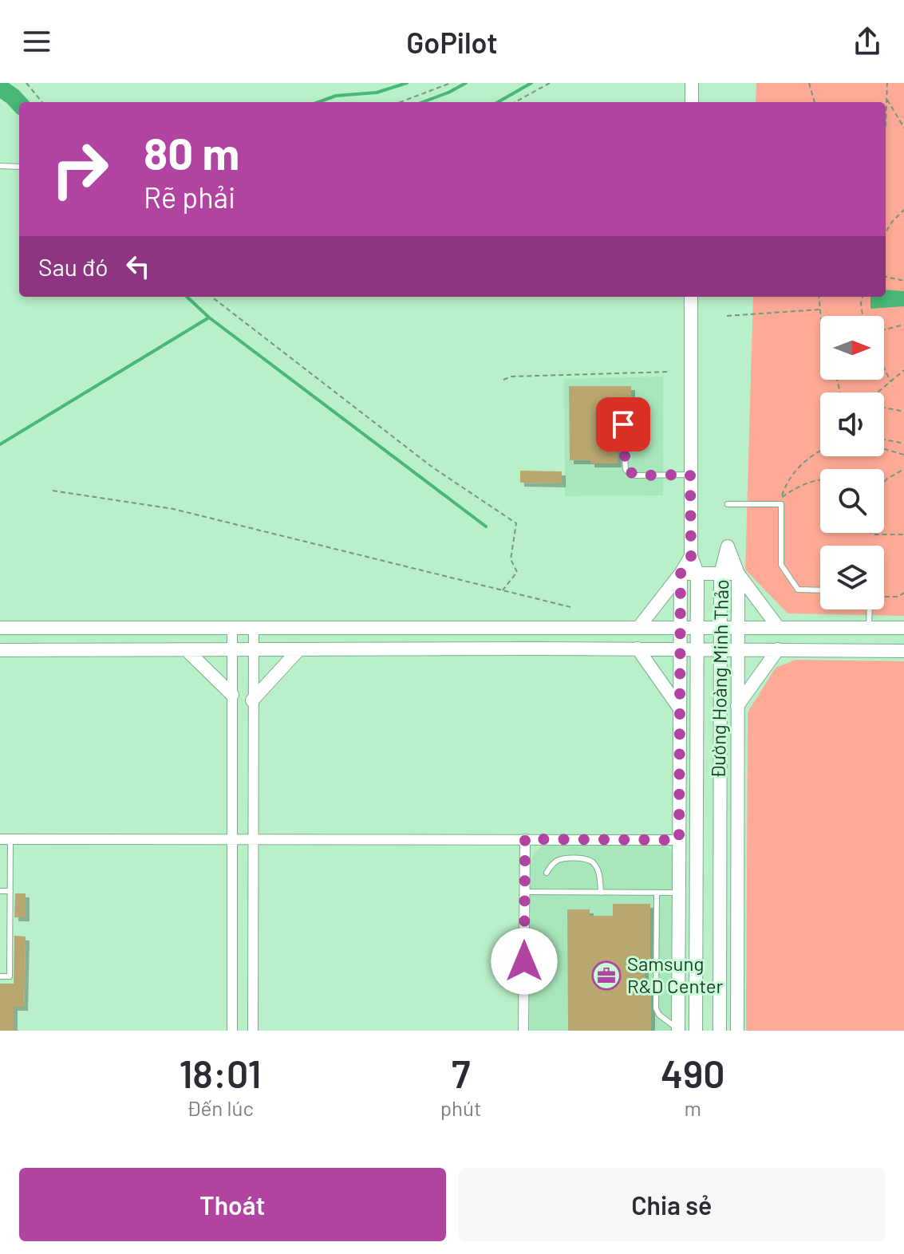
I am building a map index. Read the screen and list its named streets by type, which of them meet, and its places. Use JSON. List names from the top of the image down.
{
  "streets": {
    "main road": ["Đường Hoàng Minh Thảo"]
  },
  "places": {
    "office": ["Samsung R&D Center"]
  },
  "north": "right",
  "page": {
    "header": "GoPilot",
    "turn": ["80 m", "Rẽ phải"],
    "then": "Sau đó",
    "eta": [
      "18:01",
      "Đến lúc",
      "7",
      "phút",
      "490",
      "m"
    ],
    "buttons": ["Thoát", "Chia sẻ"]
  }
}
